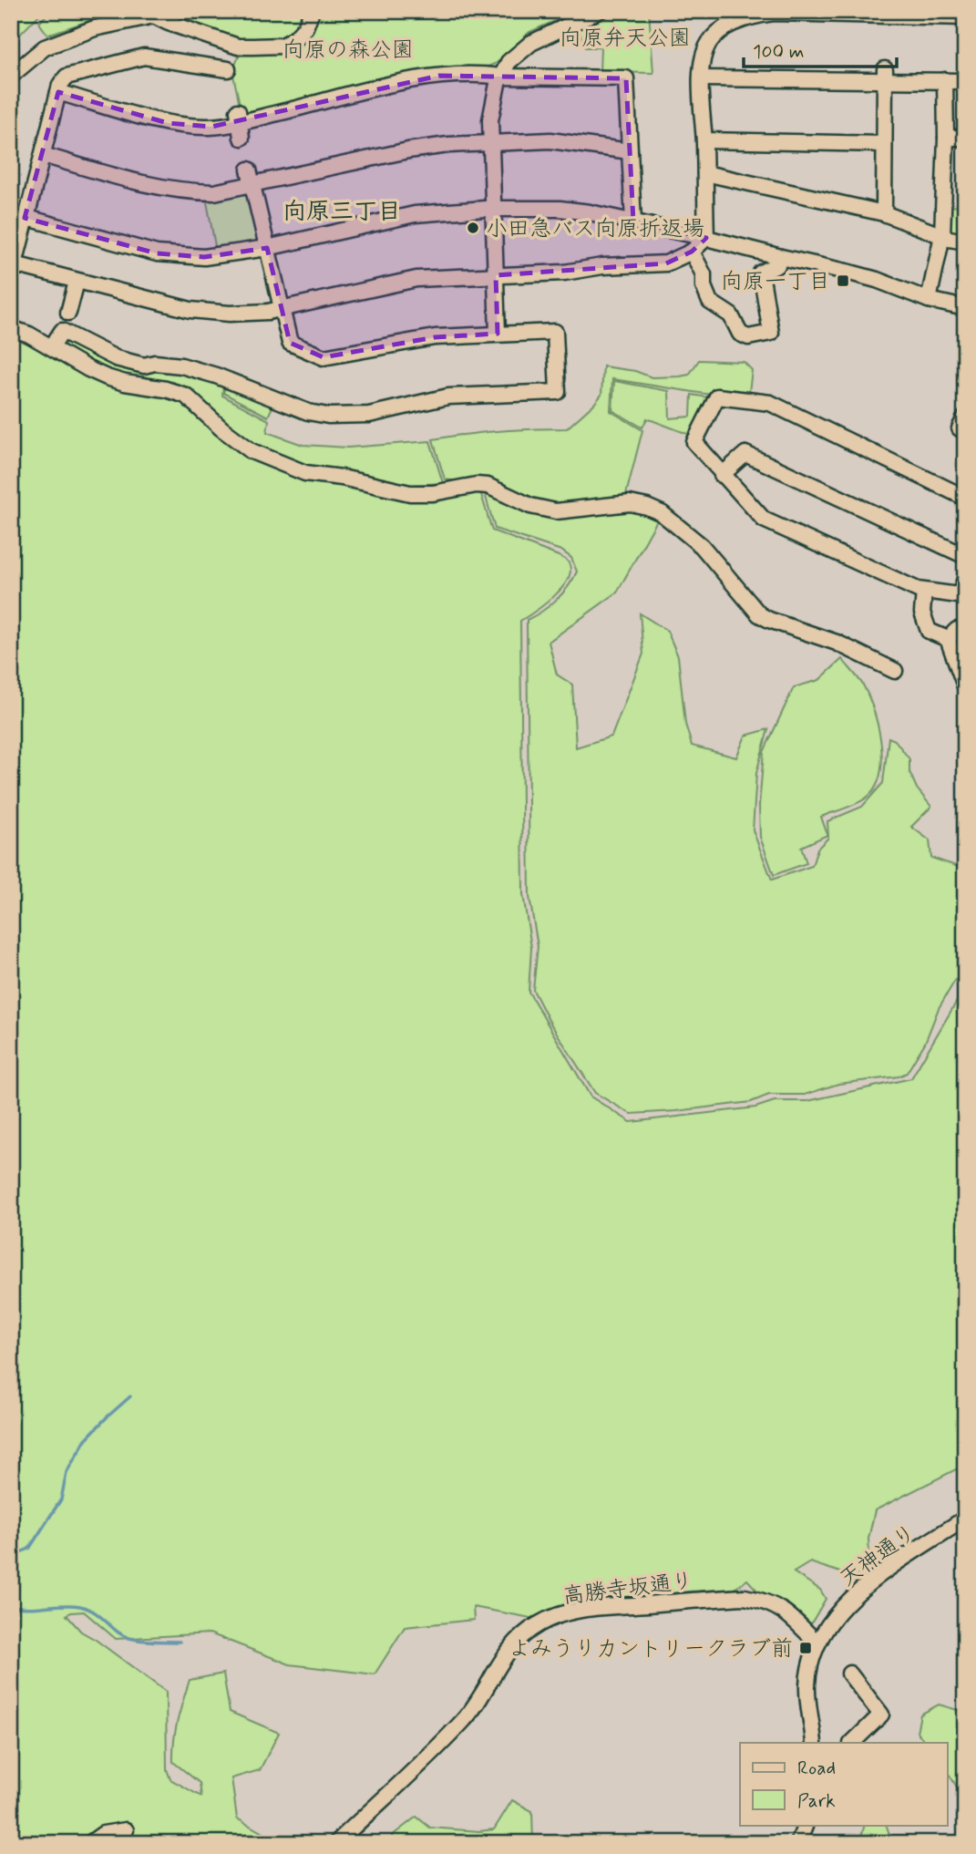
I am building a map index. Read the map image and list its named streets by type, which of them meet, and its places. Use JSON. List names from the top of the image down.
{
  "streets": {
    "street": ["天神通り", "高勝寺坂通り"]
  },
  "crossings": [
    ["天神通り", "高勝寺坂通り"]
  ],
  "districts": ["向原三丁目"],
  "parks": ["向原弁天公園", "向原の森公園"],
  "places": {
    "other": ["小田急バス向原折返場"],
    "transit": ["向原一丁目", "よみうりカントリークラブ前"]
  },
  "legend": ["Road", "Park"],
  "scale_bar": "100 m"
}
